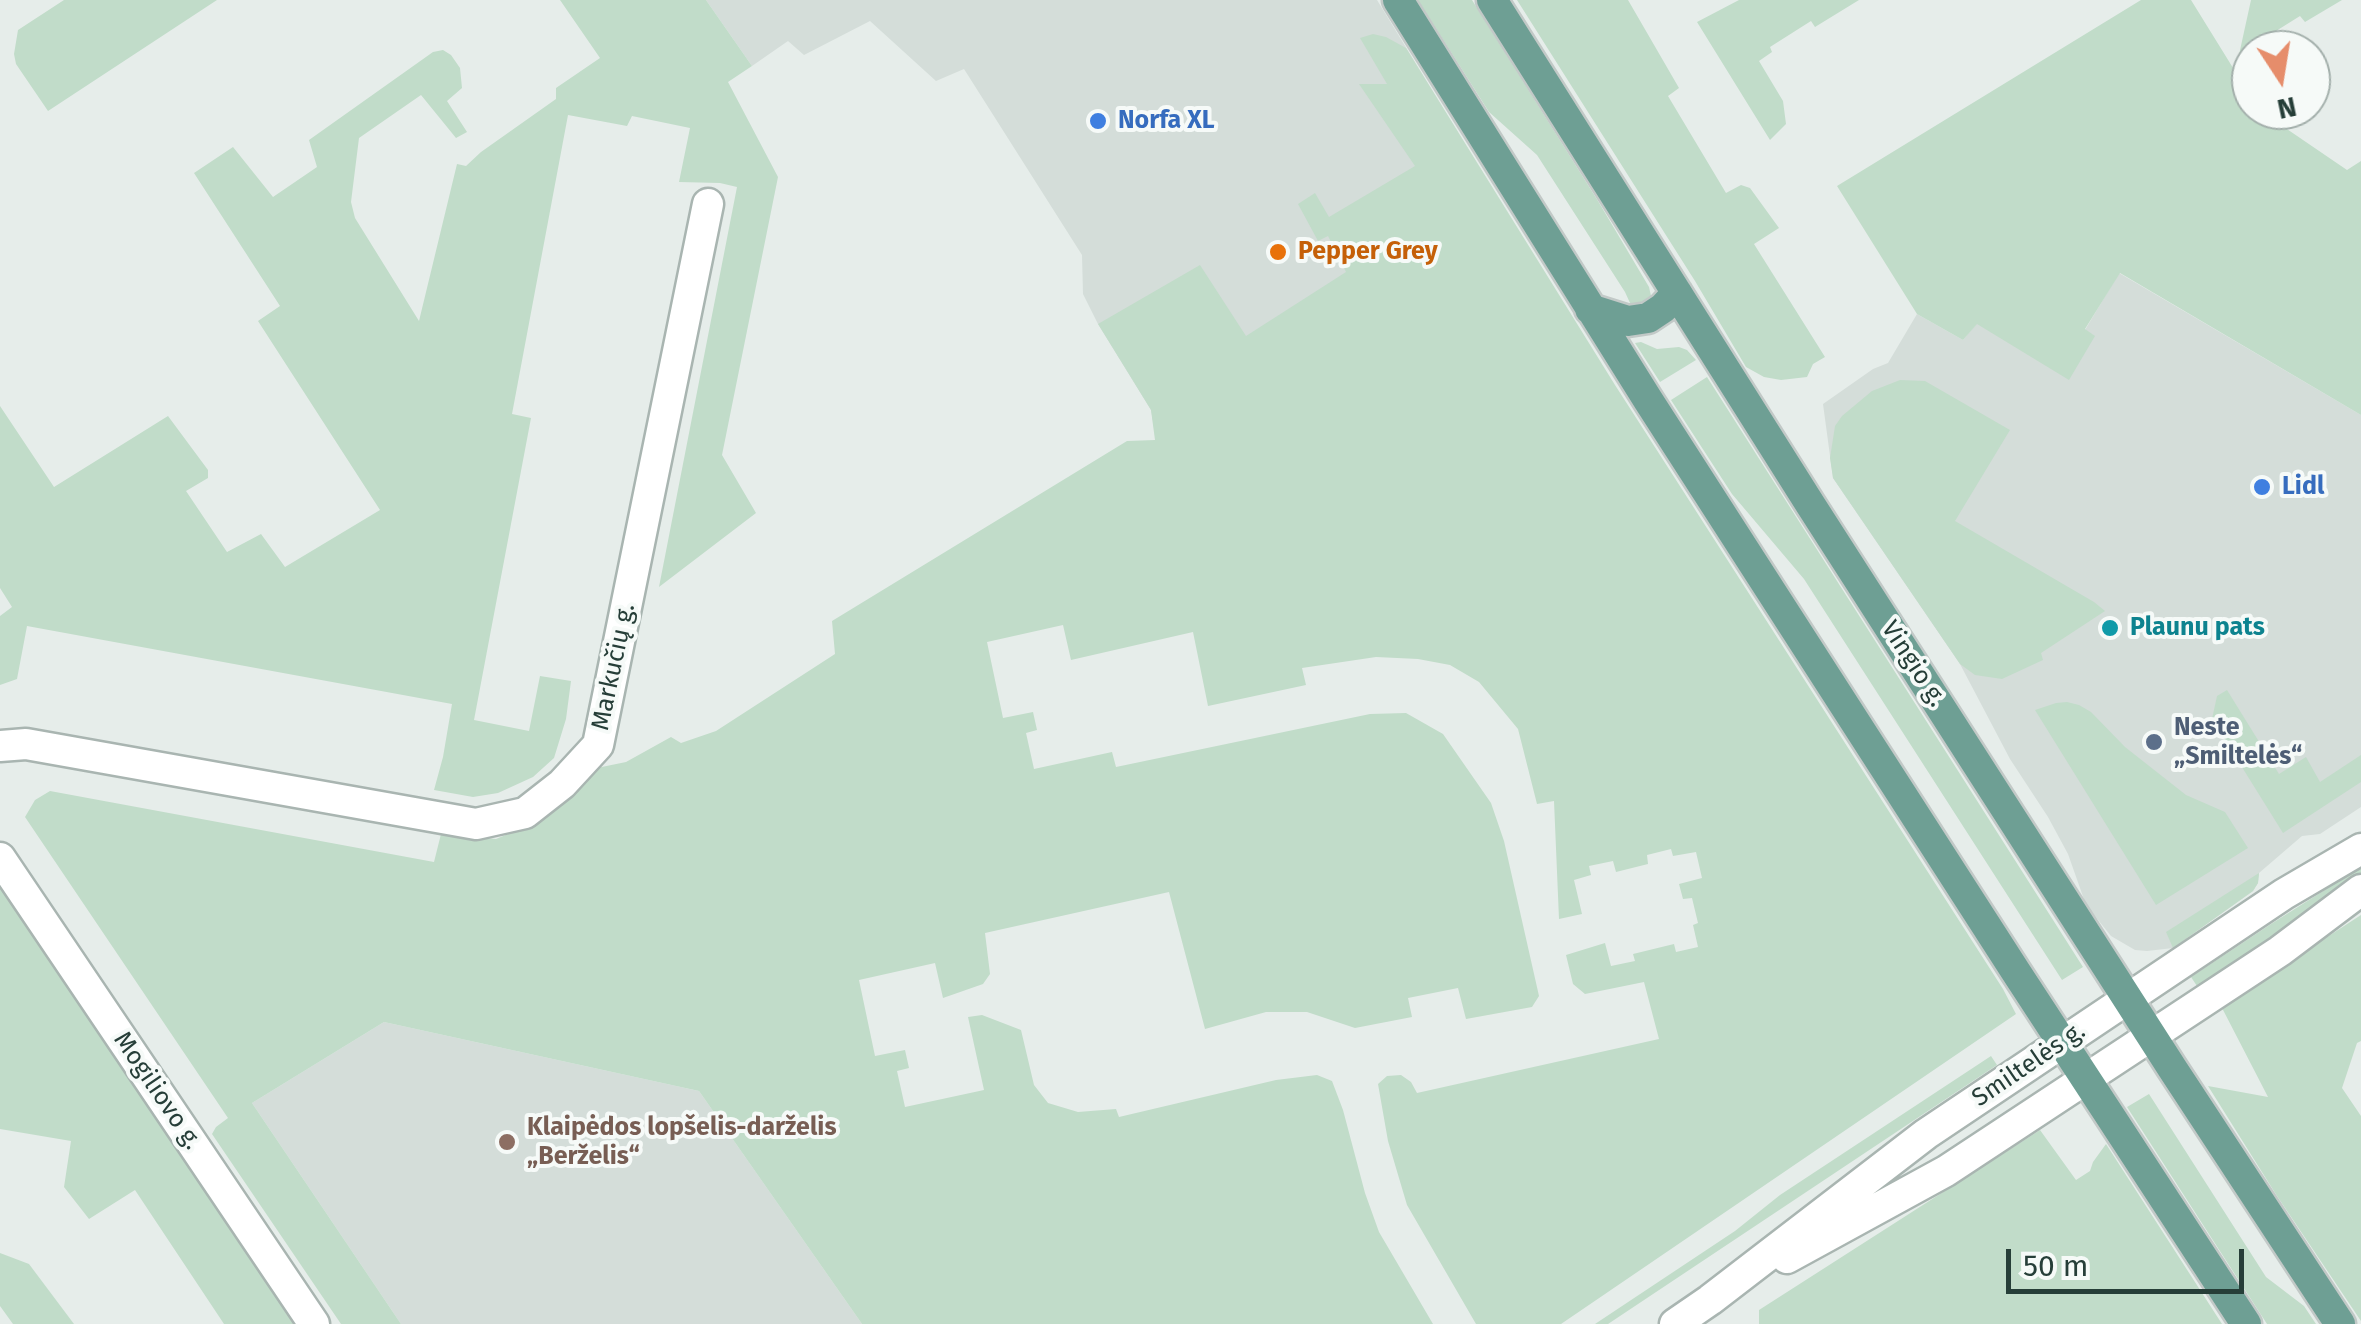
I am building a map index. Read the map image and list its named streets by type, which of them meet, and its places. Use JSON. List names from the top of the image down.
{
  "streets": {
    "main road": ["Vingio g."],
    "street": ["Markučių g.", "Smiltelės g.", "Mogiliovo g."]
  },
  "crossings": [
    ["Vingio g.", "Smiltelės g."]
  ],
  "places": [
    "Norfa XL",
    "Pepper Grey",
    "Lidl",
    "Plaunu pats",
    "Neste „Smiltelės“",
    "Klaipėdos lopšelis-darželis „Berželis“"
  ],
  "scale_bar": "50 m",
  "north": "bottom"
}
